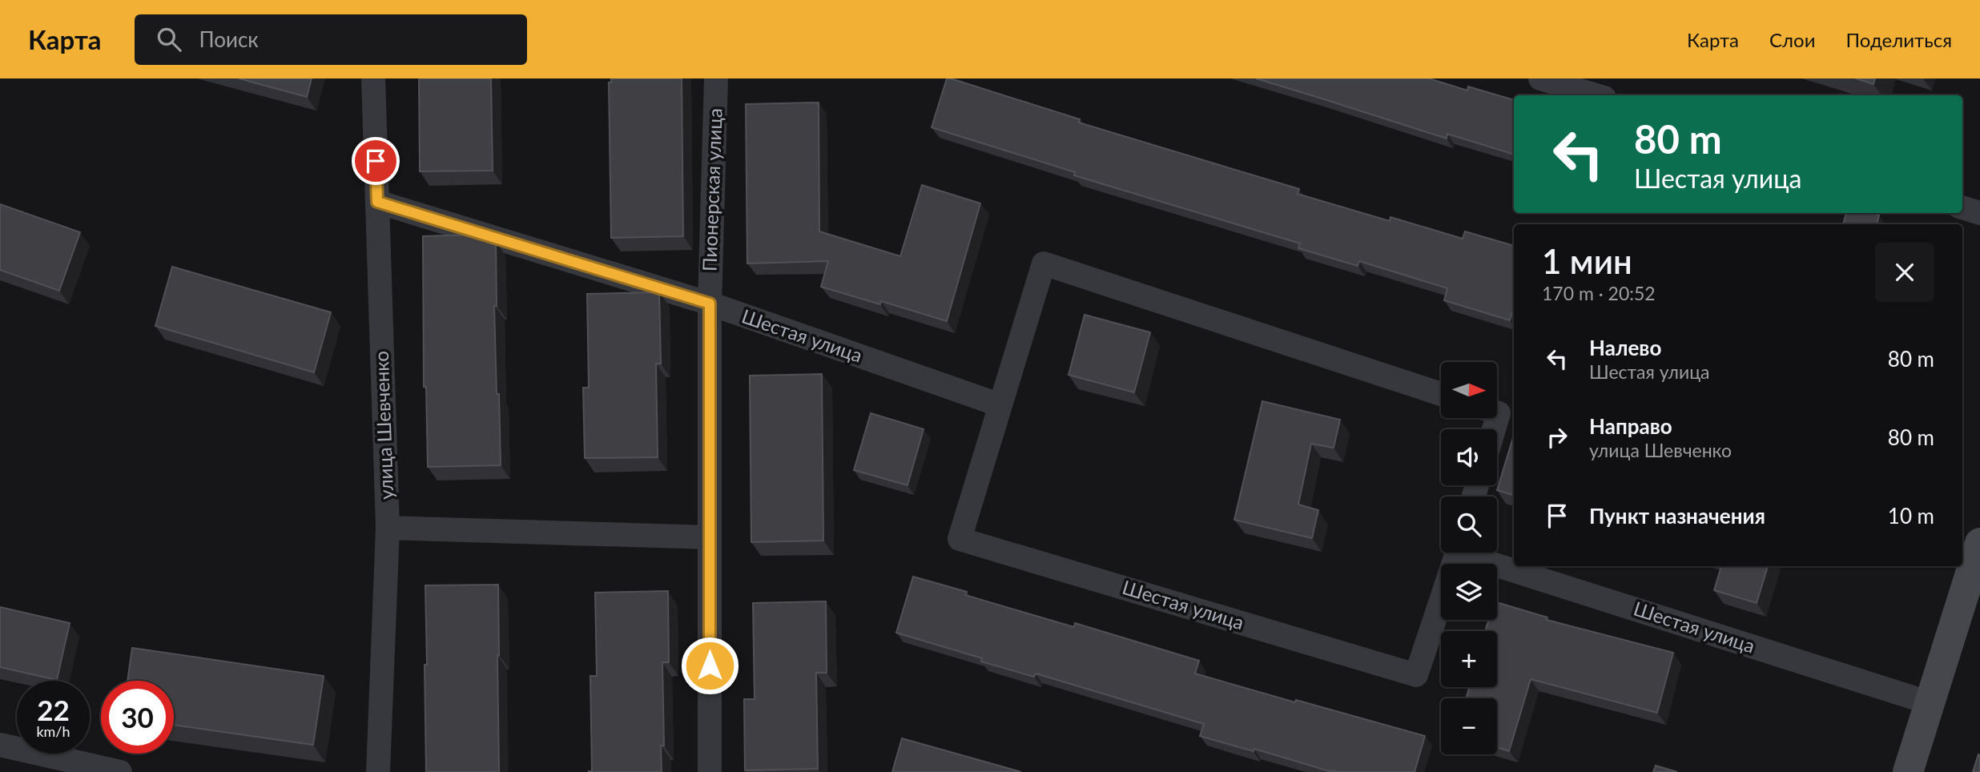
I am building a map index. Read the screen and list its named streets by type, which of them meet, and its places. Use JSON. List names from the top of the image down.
{
  "streets": {
    "street": ["Пионерская улица", "Шестая улица", "улица Шевченко"]
  },
  "crossings": [
    ["Пионерская улица", "Шестая улица"],
    ["Шестая улица", "улица Шевченко"]
  ],
  "north": "right",
  "page": {
    "header": "Карта",
    "search": "Поиск",
    "nav": ["Карта", "Слои", "Поделиться"],
    "turn": ["80 m", "Шестая улица"],
    "heading": ["1 мин", "170 m · 20:52"],
    "list": [
      {
        "name": "Налево",
        "note": "Шестая улица",
        "value": "80 m"
      },
      {
        "name": "Направо",
        "note": "улица Шевченко",
        "value": "80 m"
      },
      {
        "name": "Пункт назначения",
        "value": "10 m"
      }
    ],
    "map_buttons": ["+", "−"],
    "speed": "22 km/h",
    "limit": "30"
  }
}
